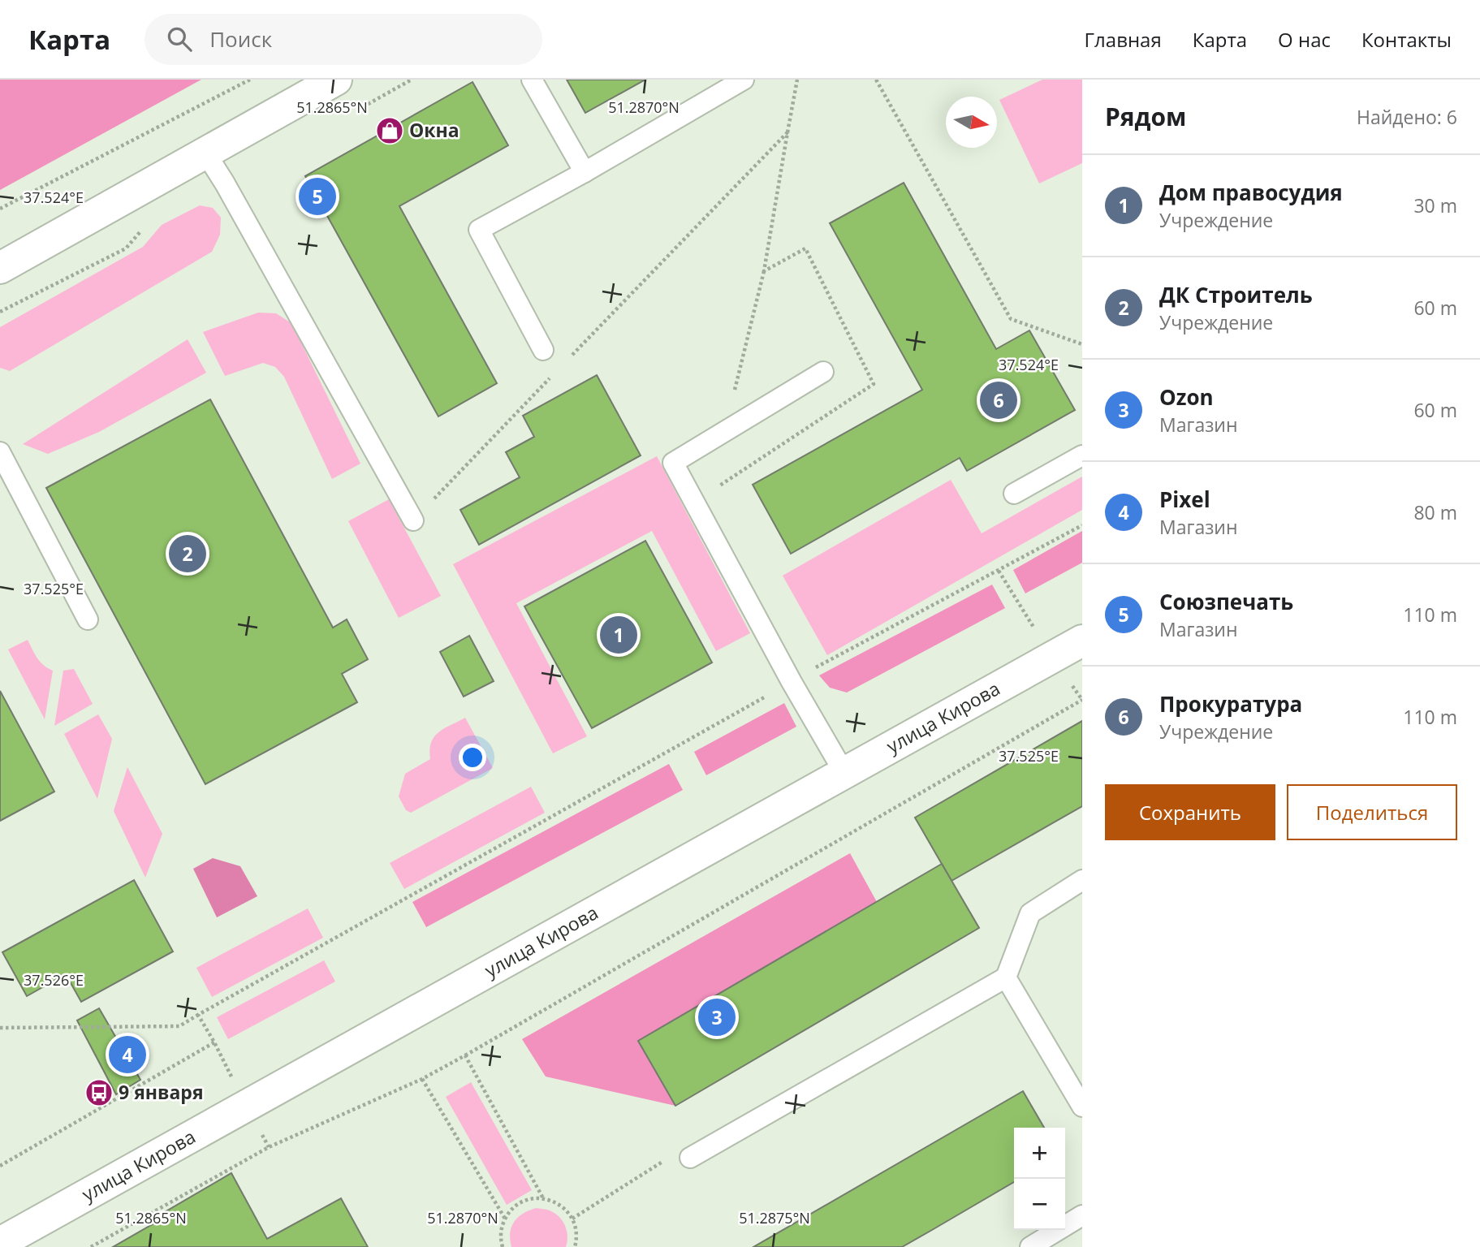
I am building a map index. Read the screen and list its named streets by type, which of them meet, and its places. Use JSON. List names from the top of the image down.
{
  "streets": {
    "main road": ["улица Кирова"]
  },
  "places": {
    "shop": ["Окна"],
    "bus stop": ["9 января"]
  },
  "north": "right",
  "page": {
    "header": "Карта",
    "search": "Поиск",
    "nav": [
      "Главная",
      "Карта",
      "О нас",
      "Контакты"
    ],
    "heading": ["Рядом", "Найдено: 6"],
    "list": [
      {
        "mark": "1",
        "name": "Дом правосудия",
        "note": "Учреждение",
        "value": "30 m"
      },
      {
        "mark": "2",
        "name": "ДК Строитель",
        "note": "Учреждение",
        "value": "60 m"
      },
      {
        "mark": "3",
        "name": "Ozon",
        "note": "Магазин",
        "value": "60 m"
      },
      {
        "mark": "4",
        "name": "Pixel",
        "note": "Магазин",
        "value": "80 m"
      },
      {
        "mark": "5",
        "name": "Союзпечать",
        "note": "Магазин",
        "value": "110 m"
      },
      {
        "mark": "6",
        "name": "Прокуратура",
        "note": "Учреждение",
        "value": "110 m"
      }
    ],
    "pins": [
      "5",
      "6",
      "2",
      "1",
      "3",
      "4"
    ],
    "buttons": ["Сохранить", "Поделиться"],
    "map_buttons": ["+", "−"]
  },
  "coordinates": [
    "51.2865°N",
    "51.2870°N",
    "37.524°E",
    "37.525°E",
    "37.526°E",
    "51.2875°N"
  ]
}
